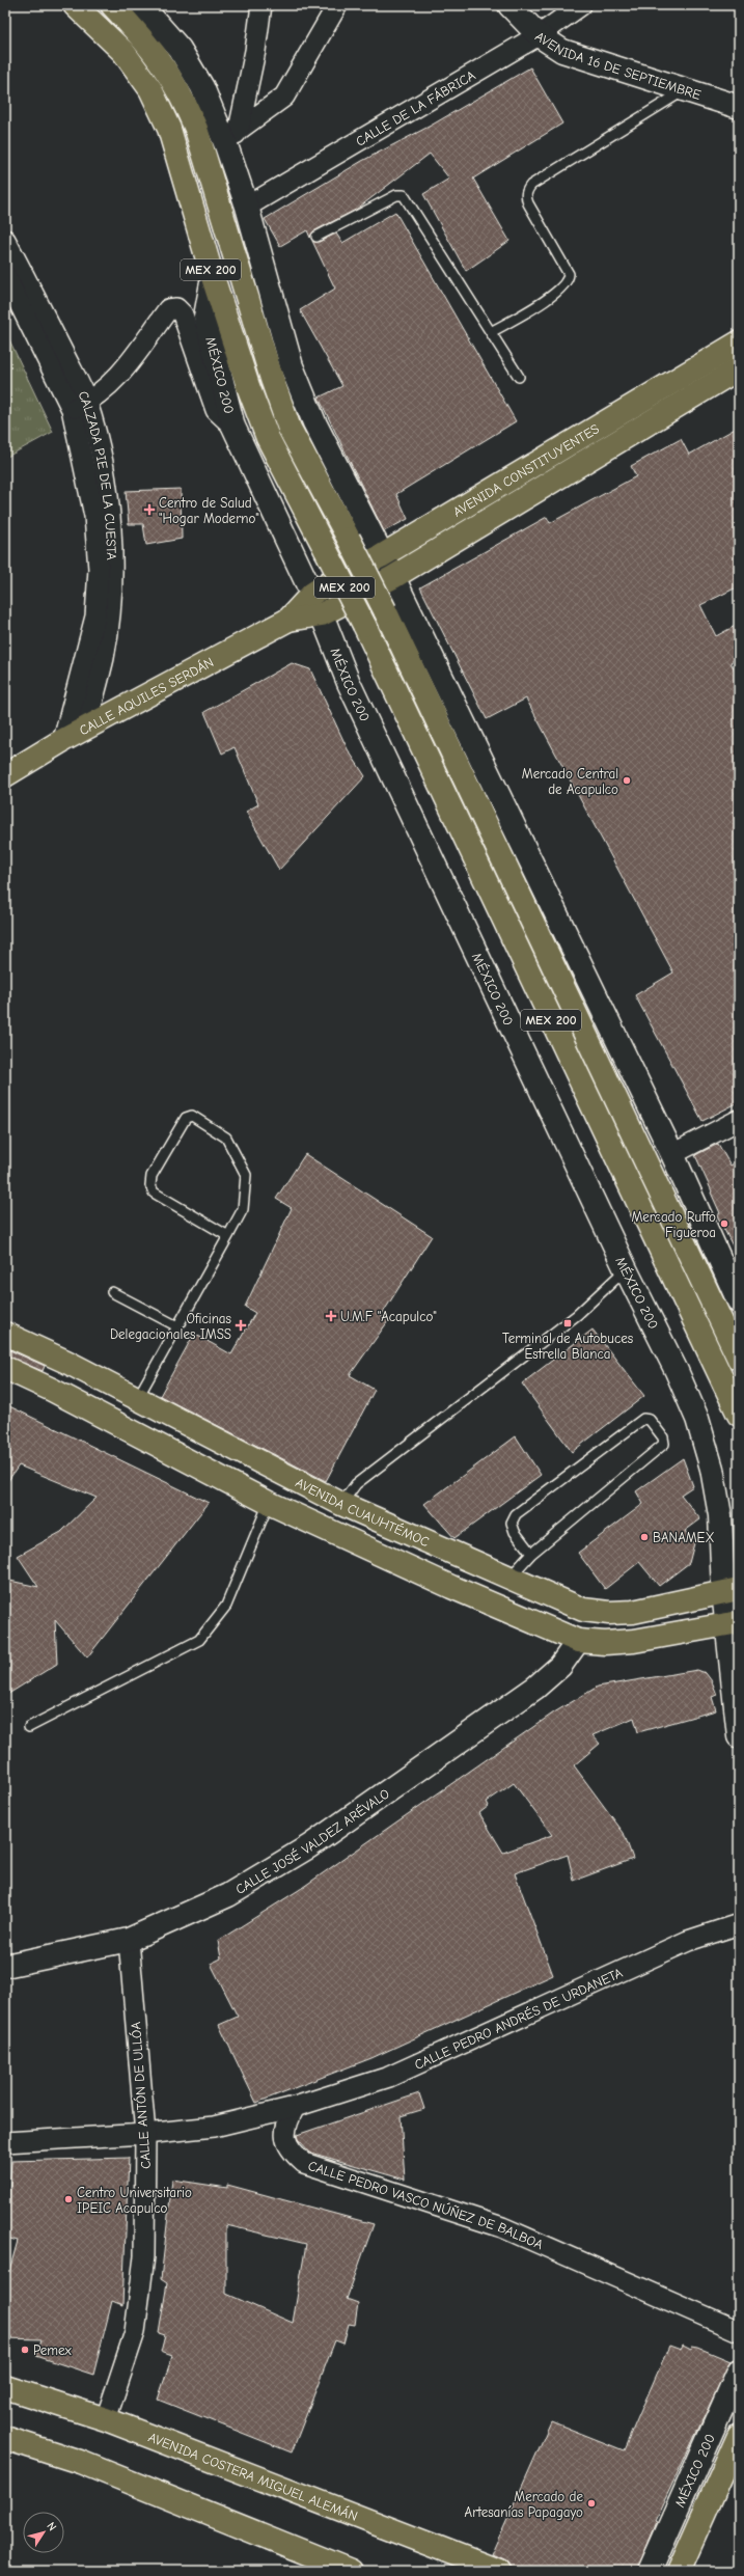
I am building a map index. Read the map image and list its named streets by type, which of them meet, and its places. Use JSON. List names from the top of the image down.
{
  "streets": {
    "main road": [
      "MEX 200",
      "AVENIDA CONSTITUYENTES",
      "CALLE AQUILES SERDÁN",
      "AVENIDA CUAUHTÉMOC",
      "AVENIDA COSTERA MIGUEL ALEMÁN"
    ],
    "street": [
      "AVENIDA 16 DE SEPTIEMBRE",
      "CALLE DE LA FÁBRICA",
      "MÉXICO 200",
      "CALZADA PIE DE LA CUESTA",
      "CALLE JOSÉ VALDEZ ARÉVALO",
      "CALLE PEDRO ANDRÉS DE URDANETA",
      "CALLE ANTÓN DE ULLÓA",
      "CALLE PEDRO VASCO NÚÑEZ DE BALBOA"
    ]
  },
  "crossings": [
    ["AVENIDA 16 DE SEPTIEMBRE", "CALLE DE LA FÁBRICA"],
    ["MEX 200", "MÉXICO 200"],
    ["MÉXICO 200", "AVENIDA CONSTITUYENTES"],
    ["MÉXICO 200", "CALLE AQUILES SERDÁN"],
    ["MÉXICO 200", "AVENIDA CUAUHTÉMOC"],
    ["AVENIDA CONSTITUYENTES", "CALLE AQUILES SERDÁN"],
    ["CALZADA PIE DE LA CUESTA", "CALLE AQUILES SERDÁN"],
    ["CALLE JOSÉ VALDEZ ARÉVALO", "CALLE ANTÓN DE ULLÓA"],
    ["CALLE PEDRO ANDRÉS DE URDANETA", "CALLE PEDRO VASCO NÚÑEZ DE BALBOA"],
    ["CALLE ANTÓN DE ULLÓA", "AVENIDA COSTERA MIGUEL ALEMÁN"]
  ],
  "places": {
    "health": ["Centro de Salud \"Hogar Moderno\"", "U.M.F \"Acapulco\"", "Oficinas Delegacionales IMSS"],
    "other": [
      "Mercado Central de Acapulco",
      "Mercado Ruffo Figueroa",
      "BANAMEX",
      "Centro Universitario IPEIC Acapulco",
      "Pemex",
      "Mercado de Artesanías Papagayo"
    ],
    "transit": ["Terminal de Autobuces Estrella Blanca"]
  },
  "north": "top right"
}
